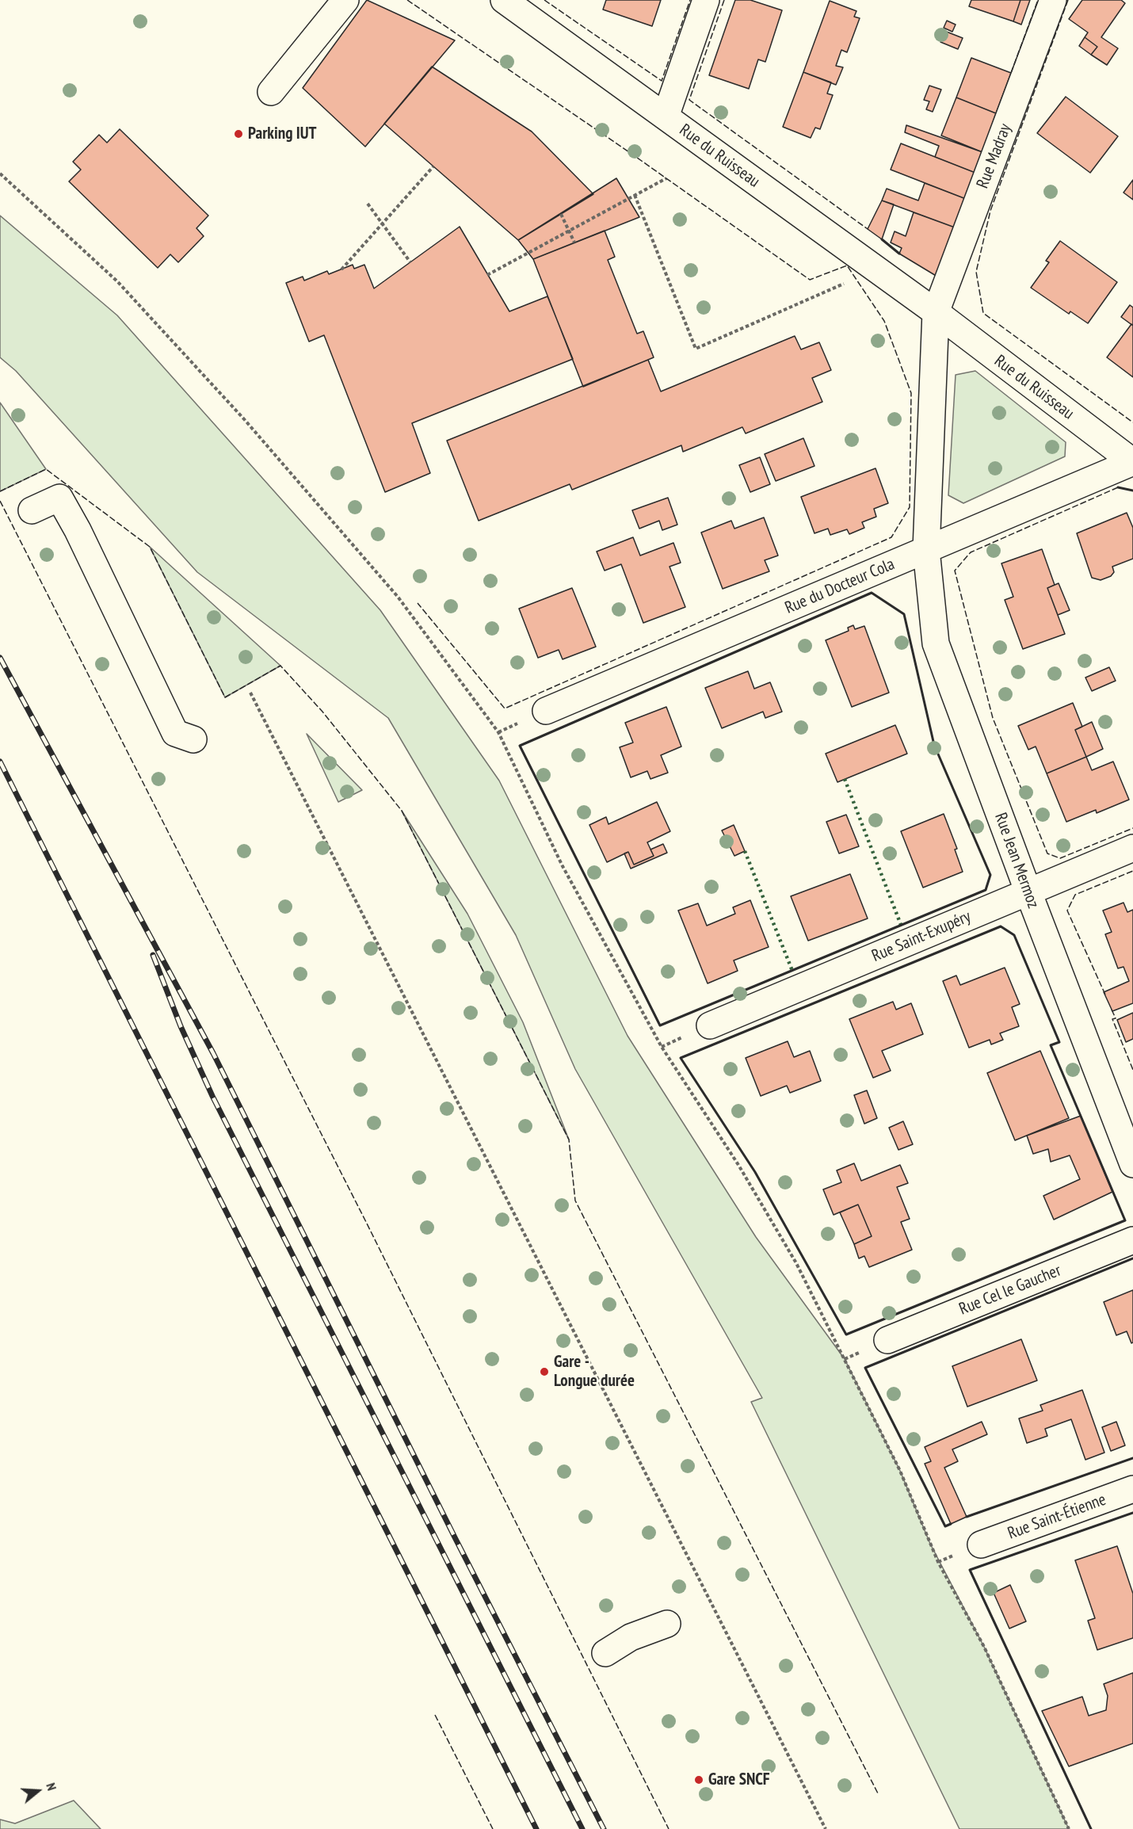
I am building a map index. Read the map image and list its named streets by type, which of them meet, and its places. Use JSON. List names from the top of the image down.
{
  "streets": {
    "street": [
      "Rue du Ruisseau",
      "Rue Madray",
      "Rue du Docteur Cola",
      "Rue Jean Mermoz",
      "Rue Saint-Exupéry",
      "Rue Cel le Gaucher",
      "Rue Saint-Étienne"
    ]
  },
  "crossings": [
    ["Rue du Ruisseau", "Rue Madray"],
    ["Rue du Ruisseau", "Rue du Docteur Cola"],
    ["Rue du Docteur Cola", "Rue Jean Mermoz"],
    ["Rue Jean Mermoz", "Rue Saint-Exupéry"]
  ],
  "places": ["Parking IUT", "Gare - Longue durée", "Gare SNCF"],
  "north": "right"
}
